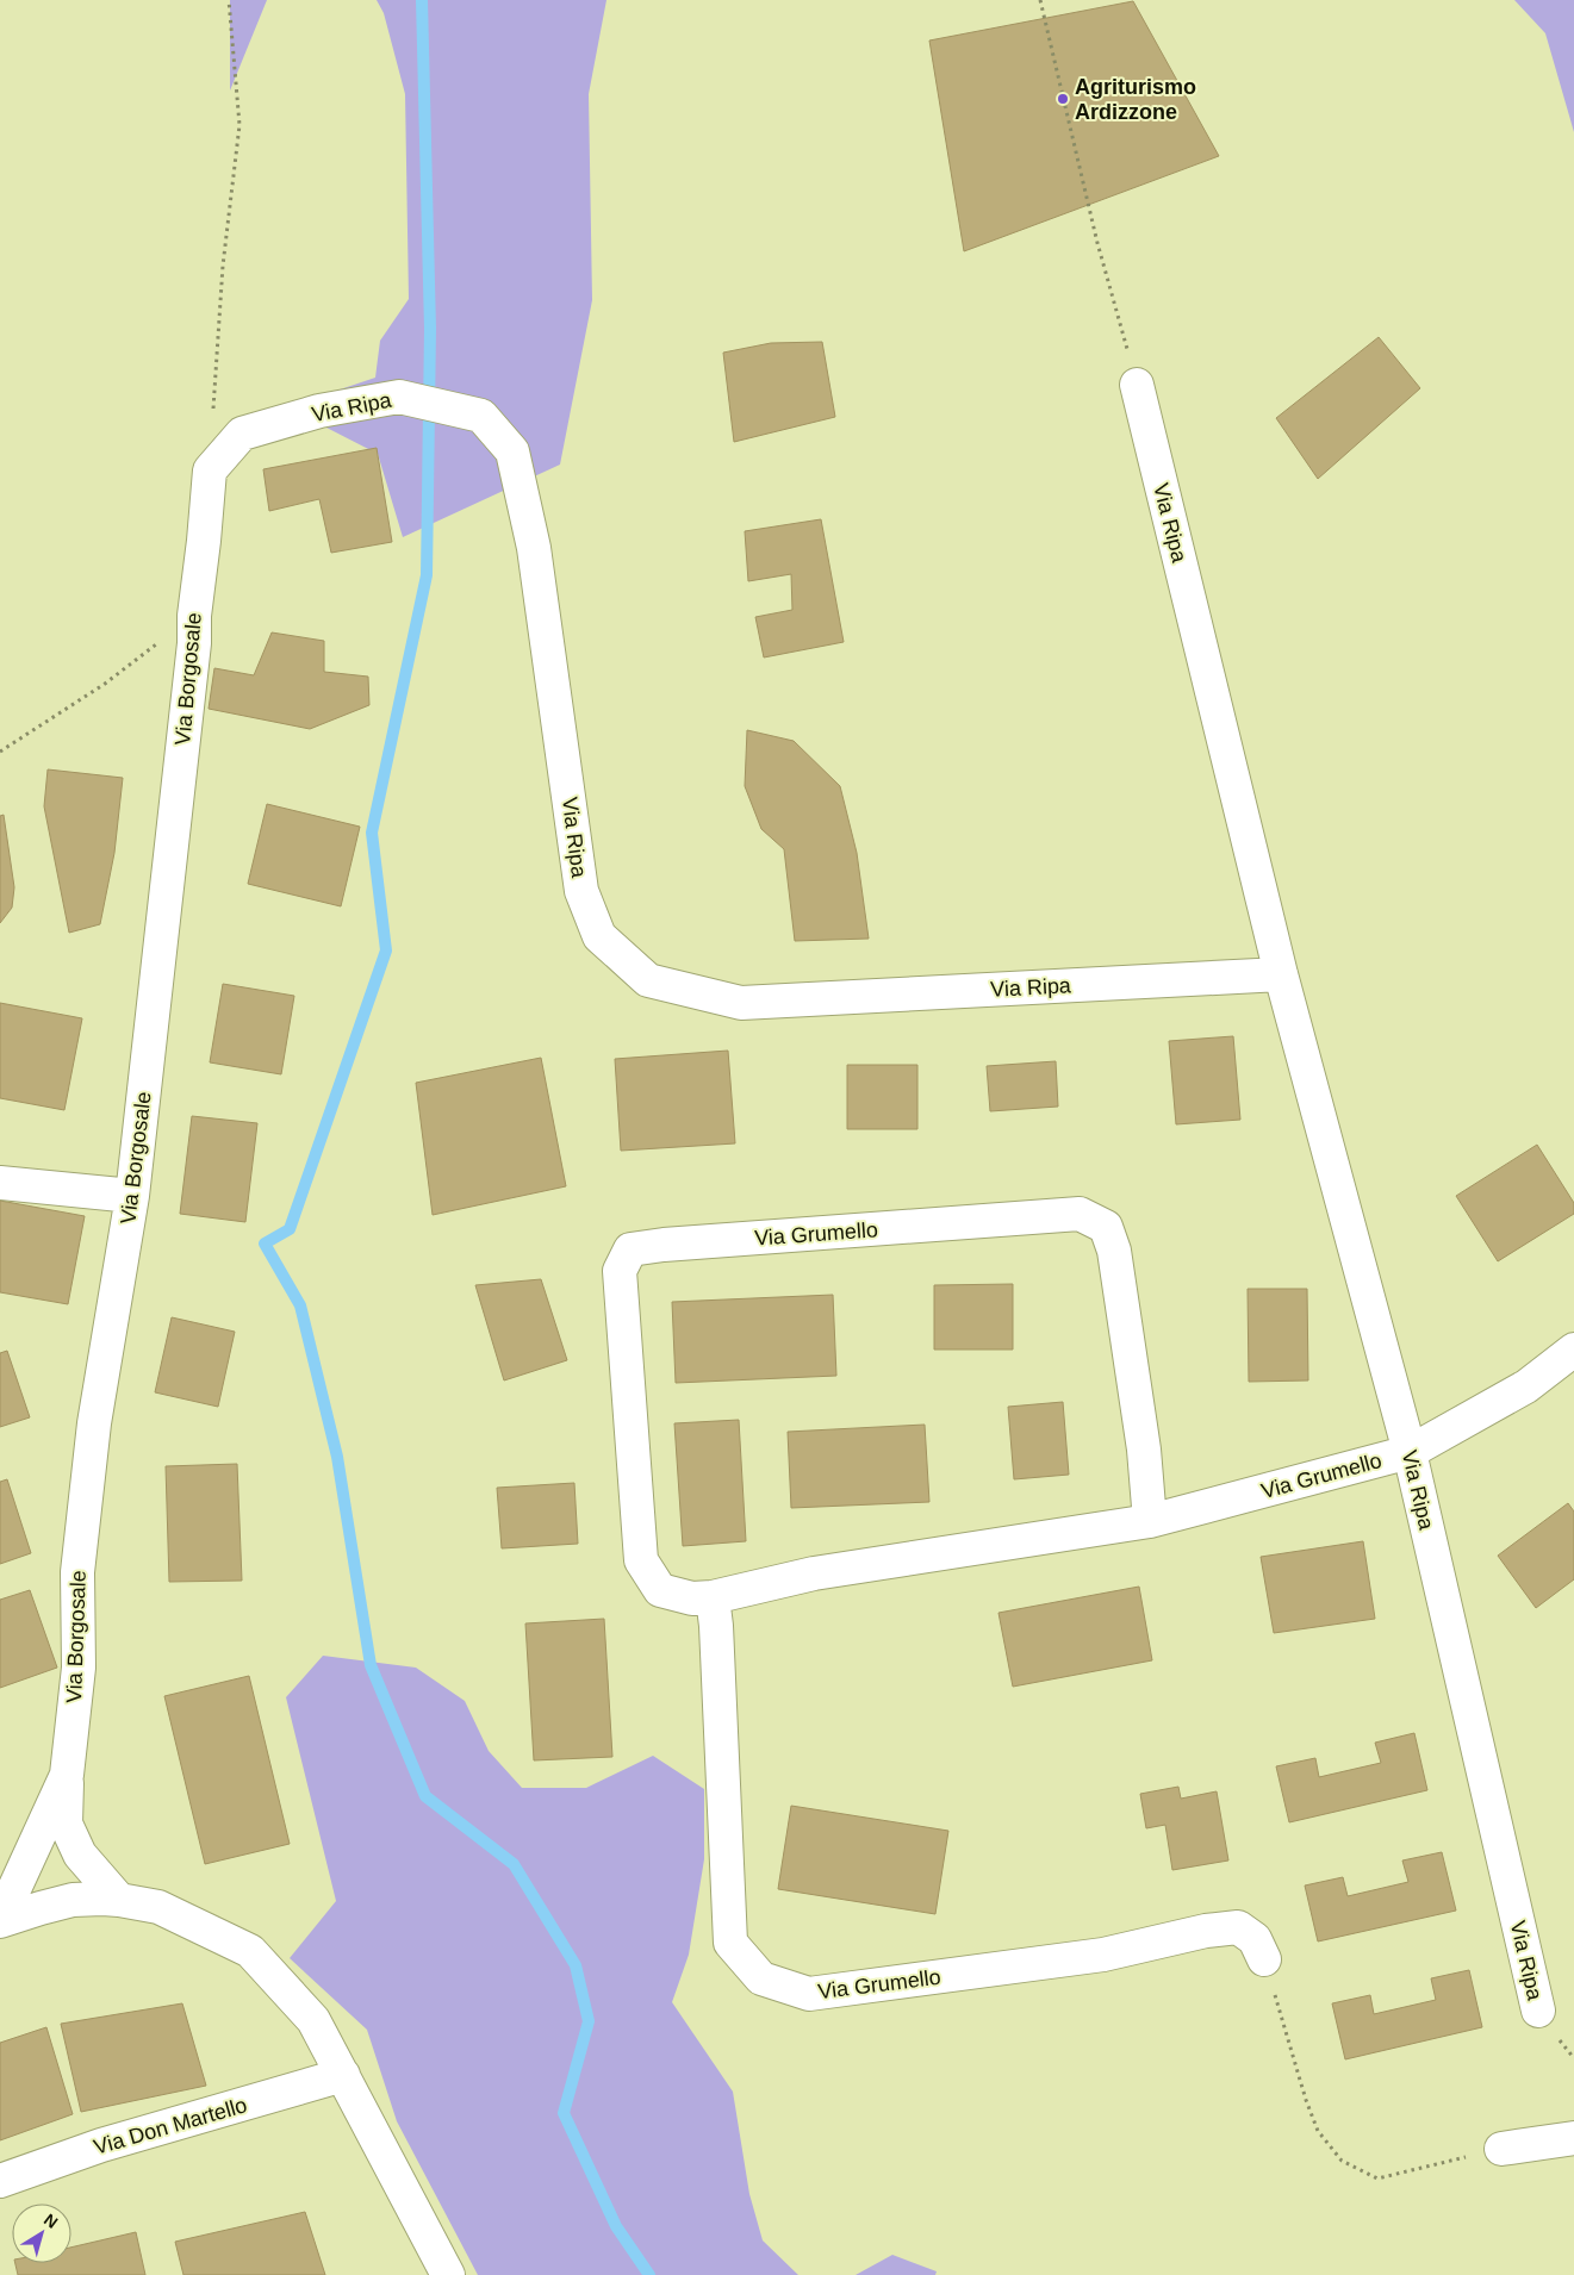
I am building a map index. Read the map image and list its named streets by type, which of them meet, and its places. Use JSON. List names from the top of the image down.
{
  "streets": {
    "street": [
      "Via Ripa",
      "Via Borgosale",
      "Via Grumello",
      "Via Don Martello"
    ]
  },
  "crossings": [
    ["Via Ripa", "Via Borgosale"],
    ["Via Ripa", "Via Grumello"]
  ],
  "places": ["Agriturismo Ardizzone"],
  "north": "top right"
}
